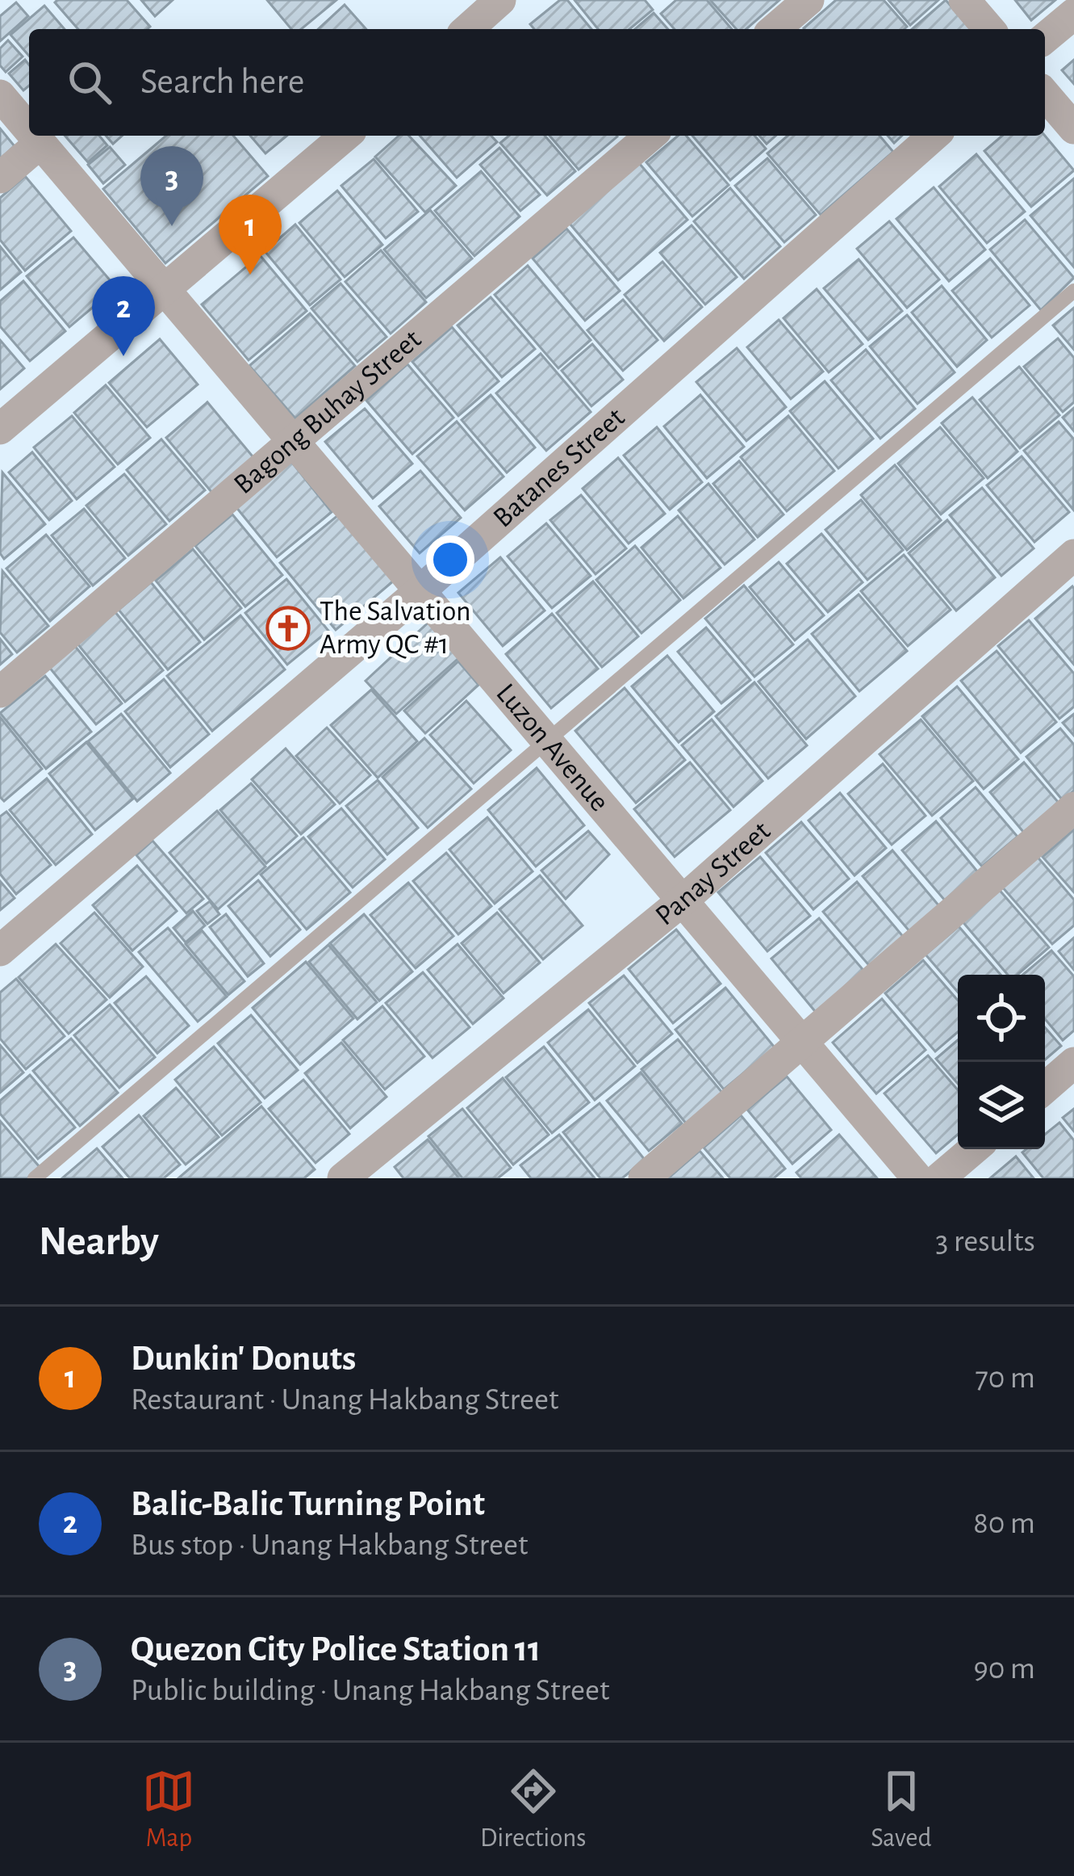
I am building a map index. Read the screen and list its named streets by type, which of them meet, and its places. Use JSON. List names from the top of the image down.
{
  "streets": {
    "street": [
      "Bagong Buhay Street",
      "Batanes Street",
      "Luzon Avenue",
      "Panay Street"
    ]
  },
  "crossings": [
    ["Bagong Buhay Street", "Luzon Avenue"],
    ["Batanes Street", "Luzon Avenue"],
    ["Luzon Avenue", "Panay Street"]
  ],
  "places": {
    "church": ["The Salvation Army QC #1"]
  },
  "page": {
    "search": "Search here",
    "pins": ["3", "1", "2"],
    "heading": ["Nearby", "3 results"],
    "list": [
      {
        "mark": "1",
        "name": "Dunkin' Donuts",
        "note": "Restaurant · Unang Hakbang Street",
        "value": "70 m"
      },
      {
        "mark": "2",
        "name": "Balic-Balic Turning Point",
        "note": "Bus stop · Unang Hakbang Street",
        "value": "80 m"
      },
      {
        "mark": "3",
        "name": "Quezon City Police Station 11",
        "note": "Public building · Unang Hakbang Street",
        "value": "90 m"
      }
    ],
    "nav": ["Map", "Directions", "Saved"]
  }
}
